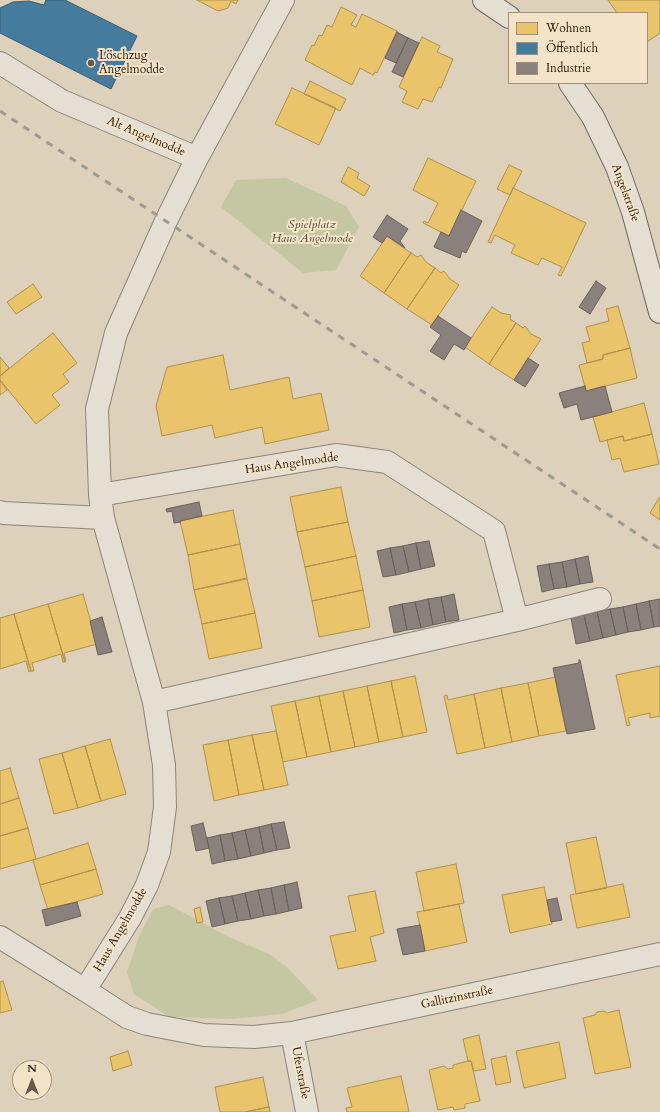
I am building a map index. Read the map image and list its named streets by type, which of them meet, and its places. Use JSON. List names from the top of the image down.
{
  "streets": {
    "street": [
      "Alt Angelmodde",
      "Angelstraße",
      "Haus Angelmodde",
      "Gallitzinstraße",
      "Uferstraße"
    ]
  },
  "crossings": [
    ["Alt Angelmodde", "Haus Angelmodde"],
    ["Haus Angelmodde", "Gallitzinstraße"],
    ["Gallitzinstraße", "Uferstraße"]
  ],
  "parks": ["Spielplatz Haus Angelmode"],
  "places": ["Löschzug Angelmodde"],
  "legend": ["Wohnen", "Öffentlich", "Industrie"],
  "north": "top"
}
